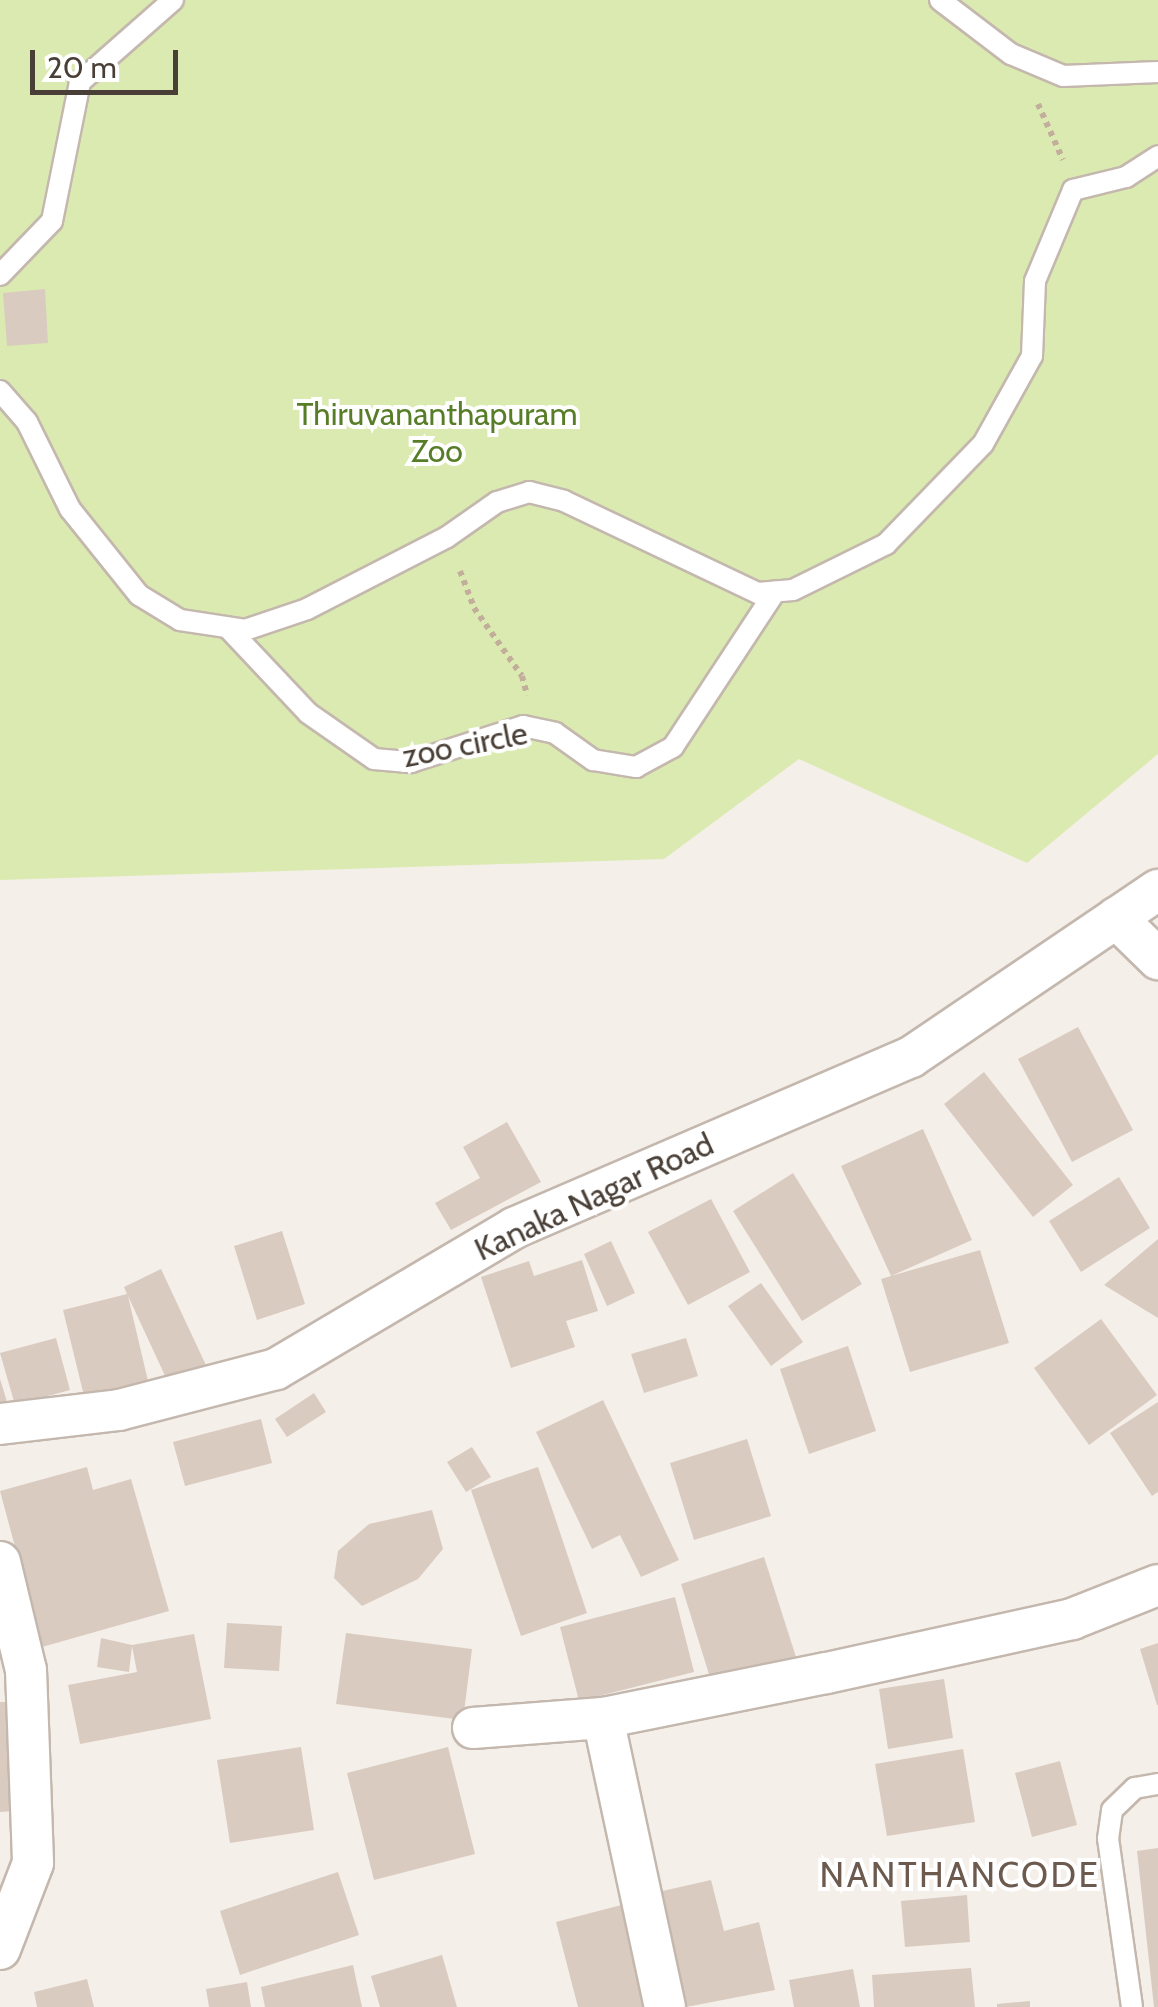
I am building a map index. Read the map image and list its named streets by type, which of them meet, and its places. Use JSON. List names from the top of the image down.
{
  "streets": {
    "street": ["Kanaka Nagar Road"],
    "lane": ["zoo circle"]
  },
  "districts": ["NANTHANCODE"],
  "parks": ["Thiruvananthapuram Zoo"],
  "scale_bar": "20 m"
}
